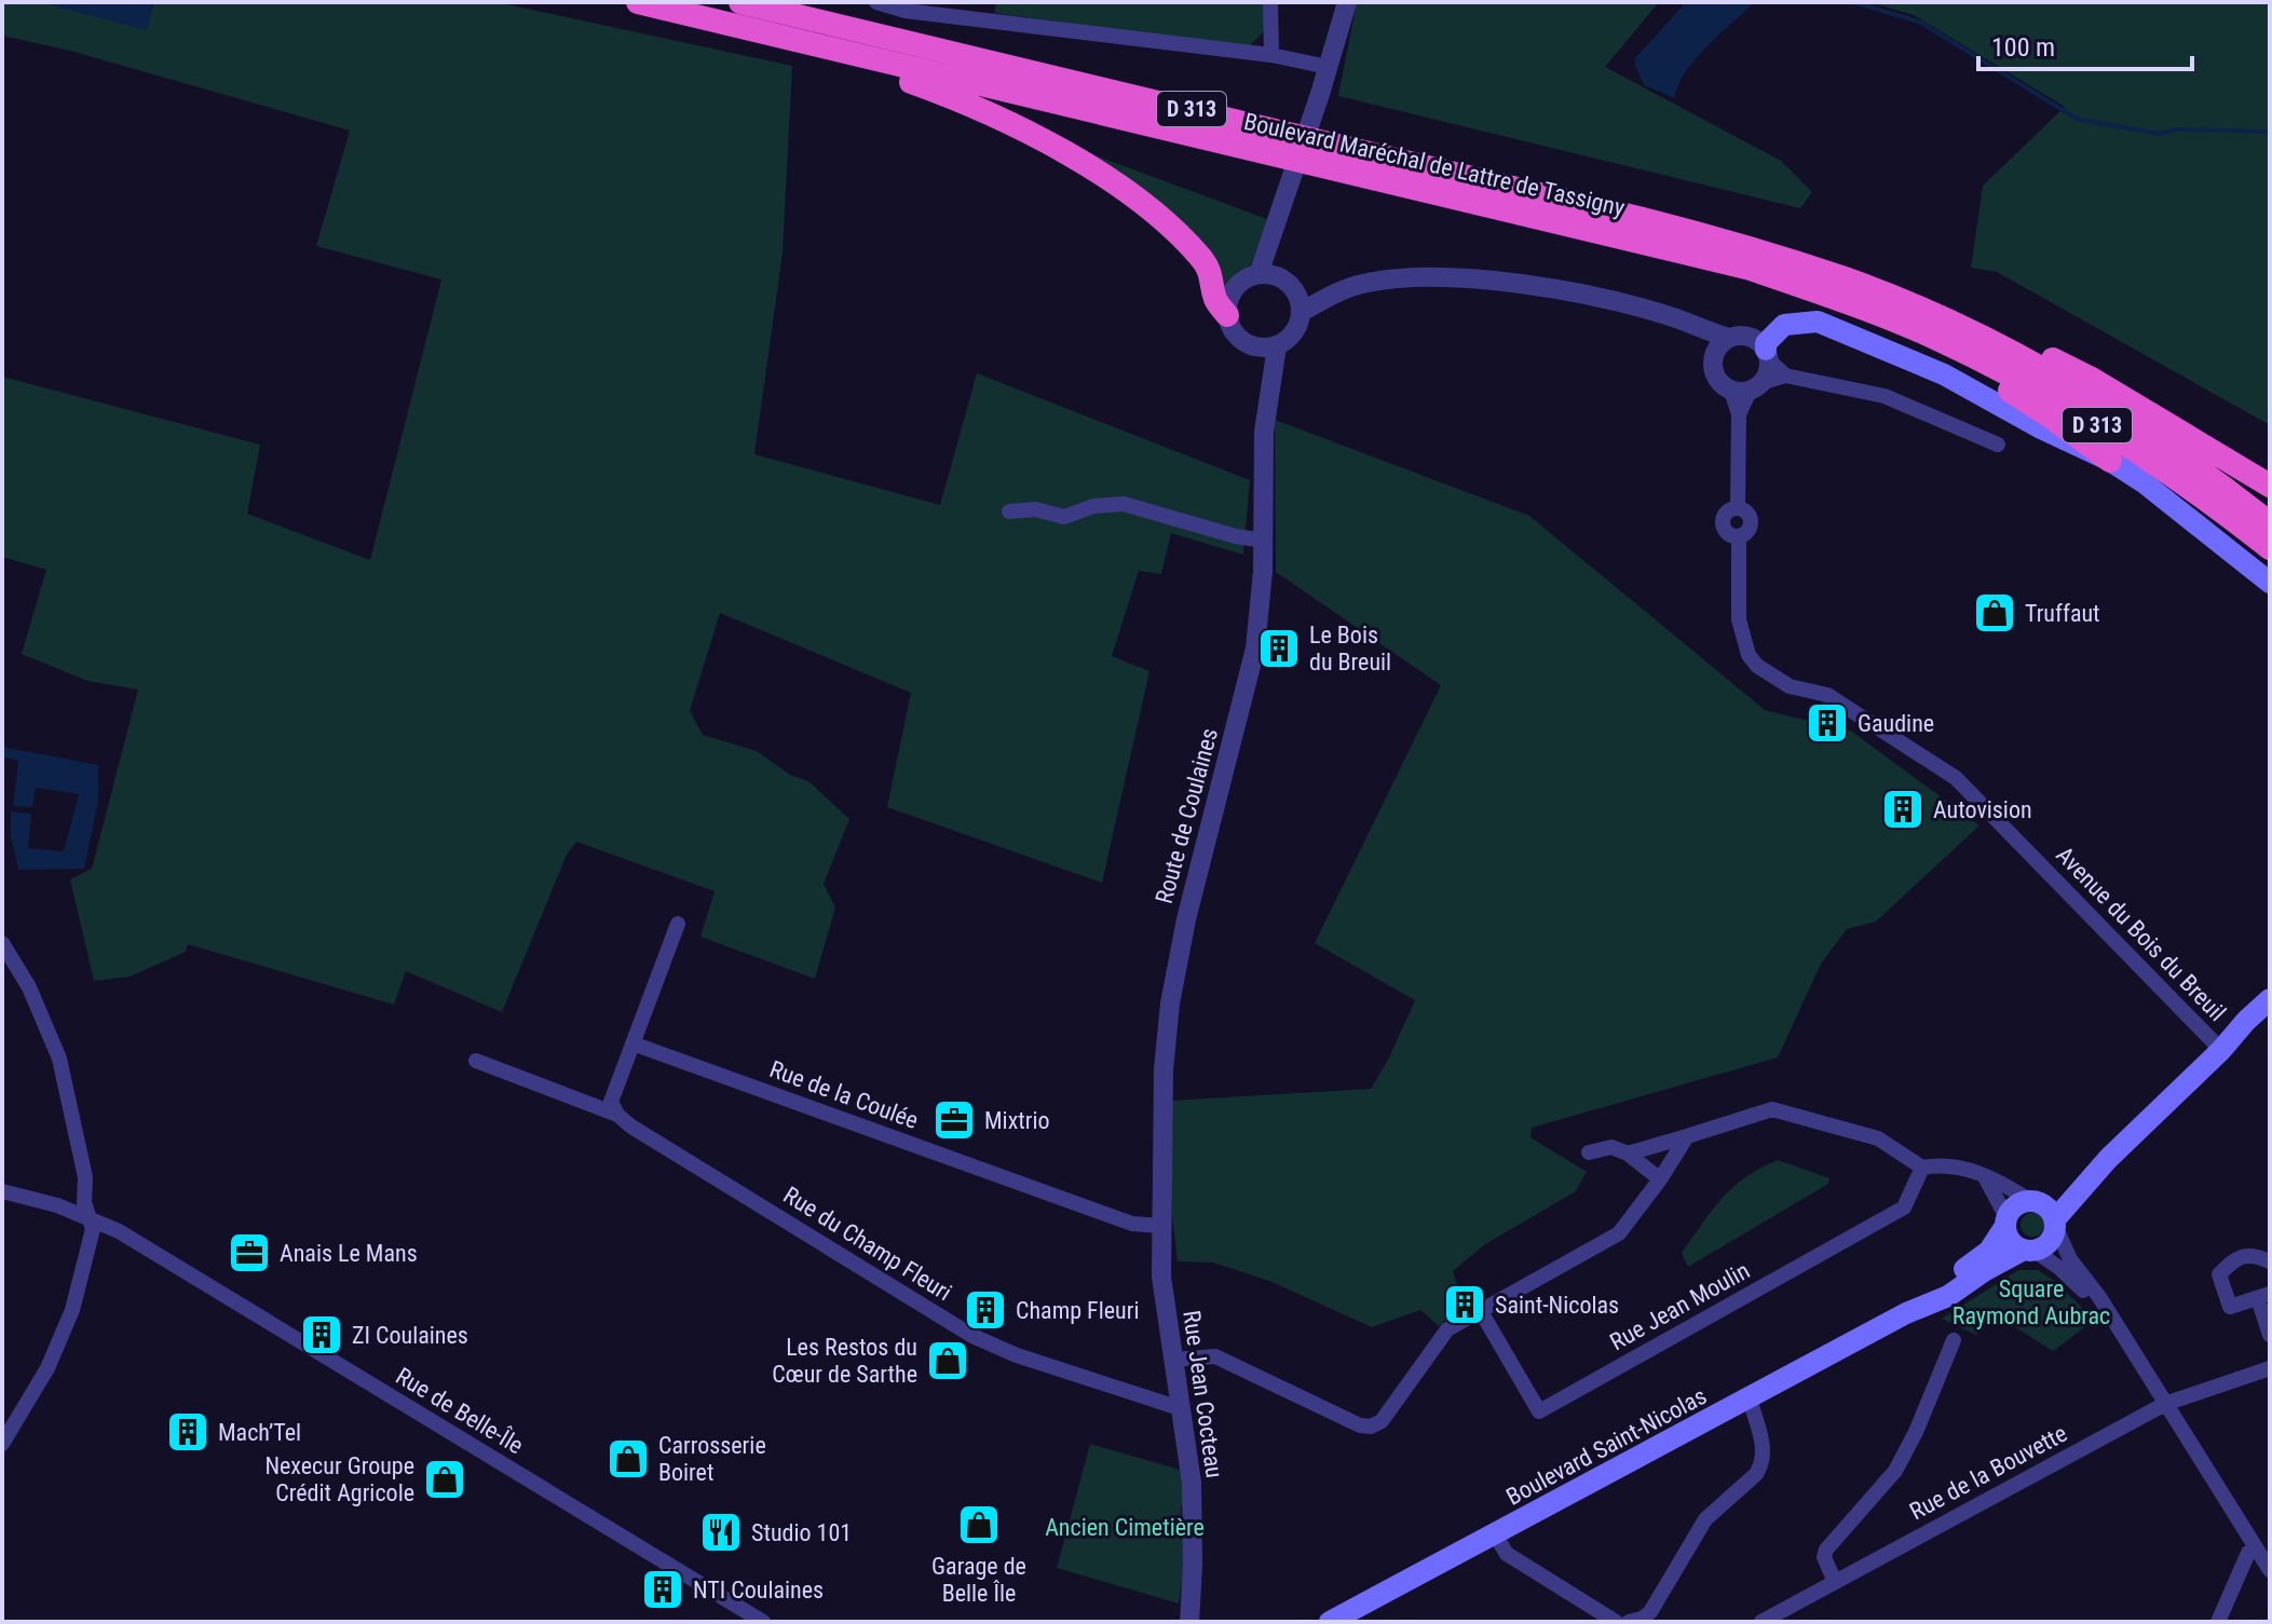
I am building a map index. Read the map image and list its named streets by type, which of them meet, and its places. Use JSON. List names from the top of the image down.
{
  "streets": {
    "highway": ["D 313", "Boulevard Maréchal de Lattre de Tassigny"],
    "main road": ["Boulevard Saint-Nicolas"],
    "street": [
      "Route de Coulaines",
      "Avenue du Bois du Breuil",
      "Rue de la Coulée",
      "Rue du Champ Fleuri",
      "Rue Jean Moulin",
      "Rue Jean Cocteau",
      "Rue de Belle-Île",
      "Rue de la Bouvette"
    ]
  },
  "crossings": [
    ["D 313", "Boulevard Maréchal de Lattre de Tassigny"],
    ["Route de Coulaines", "Rue de la Coulée"],
    ["Route de Coulaines", "Rue Jean Cocteau"],
    ["Rue de la Coulée", "Rue Jean Cocteau"],
    ["Rue du Champ Fleuri", "Rue Jean Cocteau"]
  ],
  "parks": ["Square Raymond Aubrac", "Ancien Cimetière"],
  "places": {
    "shop": [
      "Truffaut",
      "Les Restos du Cœur de Sarthe",
      "Carrosserie Boiret",
      "Nexecur Groupe Crédit Agricole",
      "Garage de Belle Île"
    ],
    "building": [
      "Le Bois du Breuil",
      "Gaudine",
      "Autovision",
      "Saint-Nicolas",
      "Champ Fleuri",
      "ZI Coulaines",
      "Mach’Tel",
      "NTI Coulaines"
    ],
    "office": ["Mixtrio", "Anais Le Mans"],
    "restaurant": ["Studio 101"]
  },
  "scale_bar": "100 m"
}
